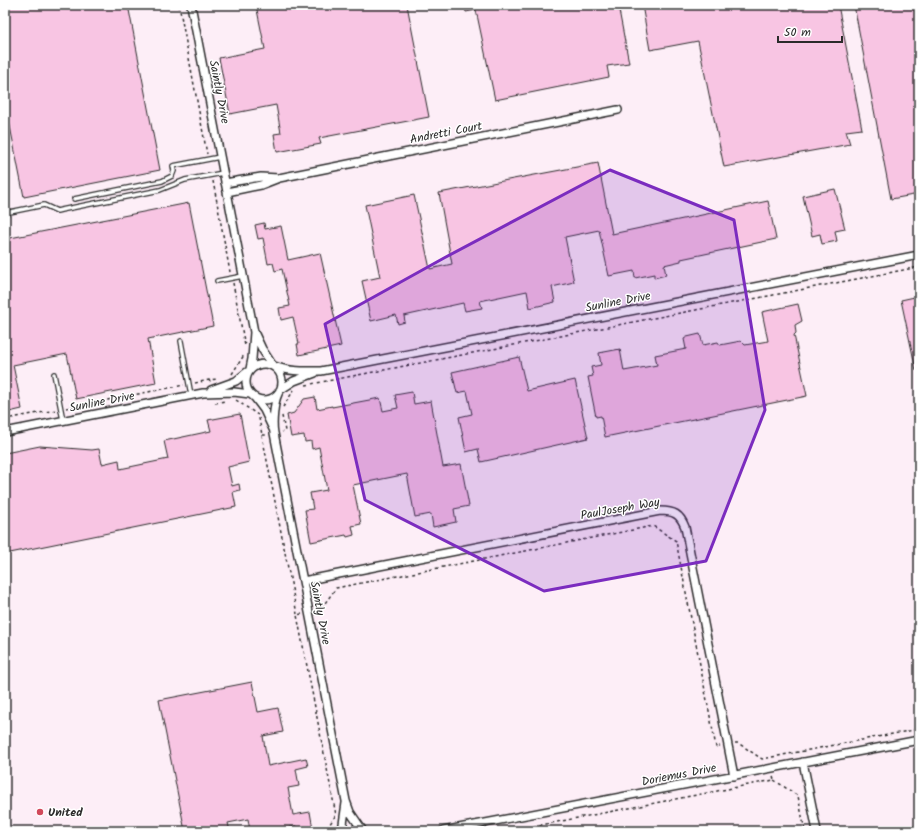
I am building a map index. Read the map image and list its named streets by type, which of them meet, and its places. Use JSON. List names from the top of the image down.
{
  "streets": {
    "street": [
      "Saintly Drive",
      "Andretti Court",
      "Sunline Drive",
      "PaulJoseph Way",
      "Doriemus Drive"
    ]
  },
  "crossings": [
    ["Saintly Drive", "Sunline Drive"],
    ["Saintly Drive", "PaulJoseph Way"],
    ["PaulJoseph Way", "Doriemus Drive"]
  ],
  "places": ["United"],
  "scale_bar": "50 m"
}
